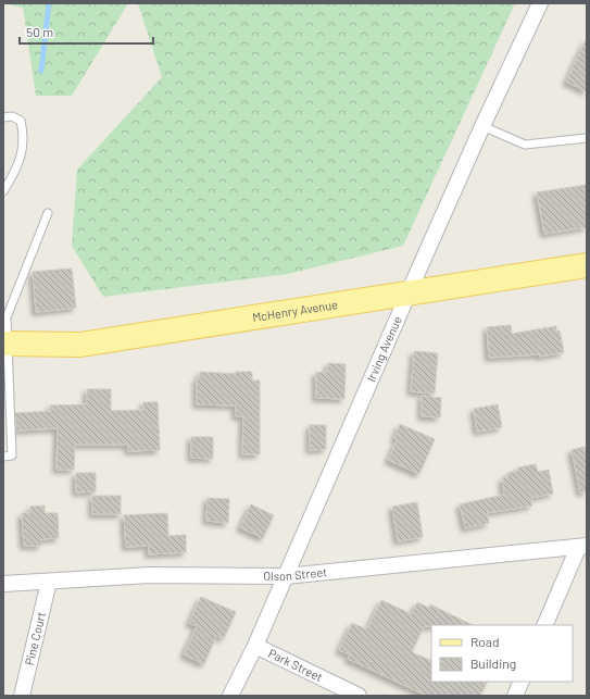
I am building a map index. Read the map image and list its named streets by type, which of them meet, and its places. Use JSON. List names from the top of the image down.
{
  "streets": {
    "main road": ["McHenry Avenue"],
    "street": [
      "Irving Avenue",
      "Olson Street",
      "Pine Court",
      "Park Street"
    ]
  },
  "crossings": [
    ["McHenry Avenue", "Irving Avenue"],
    ["Irving Avenue", "Olson Street"],
    ["Irving Avenue", "Park Street"],
    ["Olson Street", "Pine Court"]
  ],
  "legend": ["Road", "Building"],
  "scale_bar": "50 m"
}
